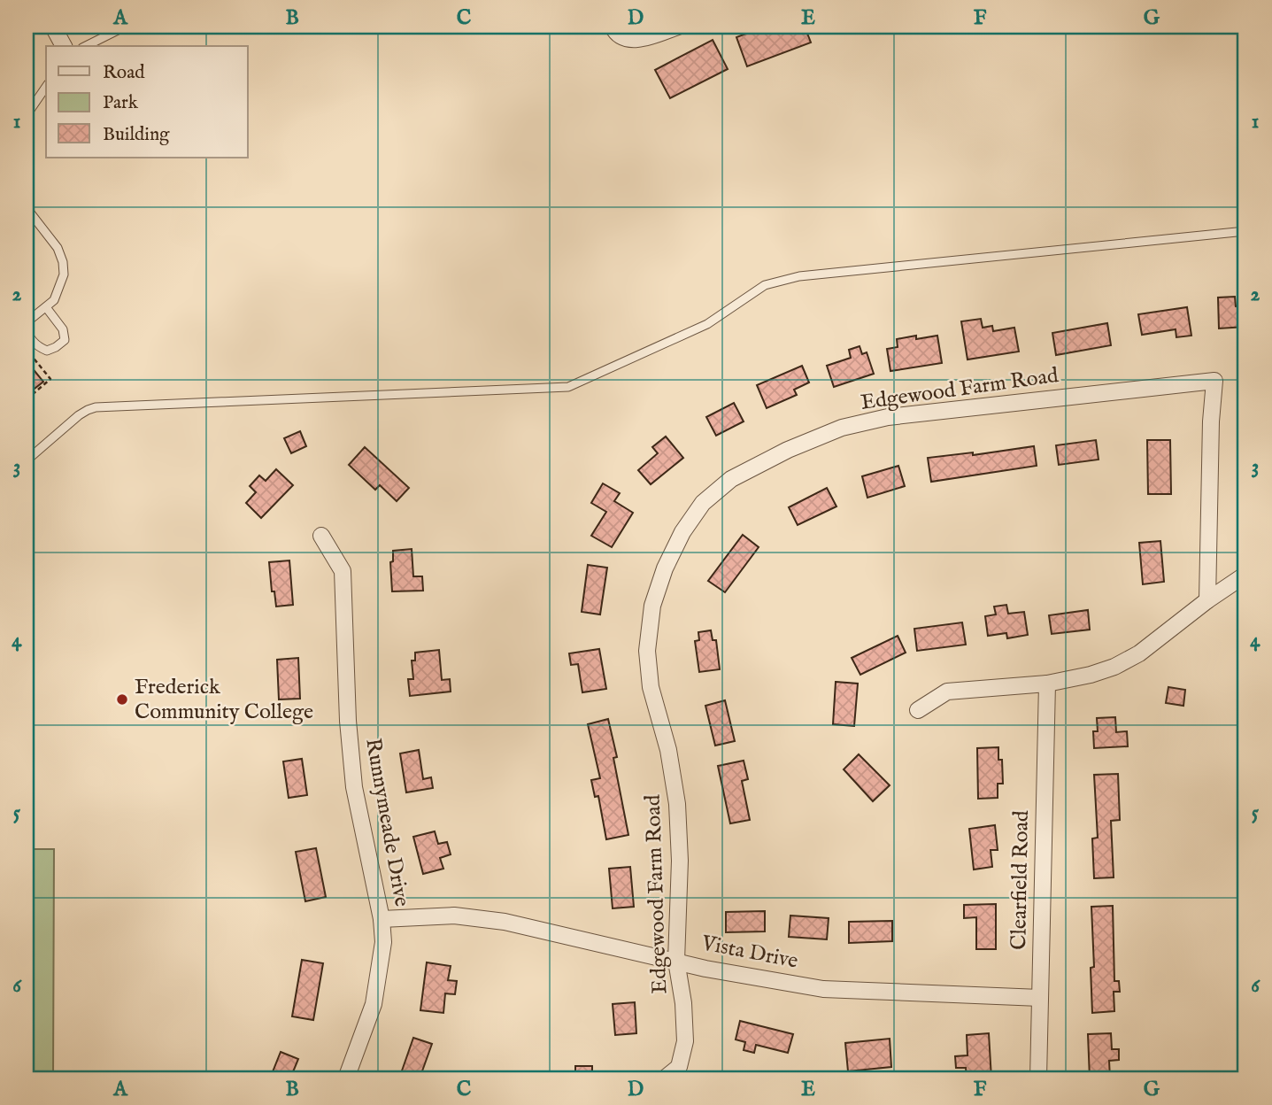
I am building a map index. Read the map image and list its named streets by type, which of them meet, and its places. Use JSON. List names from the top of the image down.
{
  "streets": {
    "street": [
      "Edgewood Farm Road",
      "Runnymeade Drive",
      "Clearfield Road",
      "Vista Drive"
    ]
  },
  "crossings": [
    ["Edgewood Farm Road", "Vista Drive"],
    ["Runnymeade Drive", "Vista Drive"],
    ["Clearfield Road", "Vista Drive"]
  ],
  "places": ["Frederick Community College"],
  "legend": ["Road", "Park", "Building"],
  "grid": {
    "columns": [
      "A",
      "B",
      "C",
      "D",
      "E",
      "F",
      "G"
    ],
    "rows": [
      "1",
      "2",
      "3",
      "4",
      "5",
      "6"
    ]
  }
}
